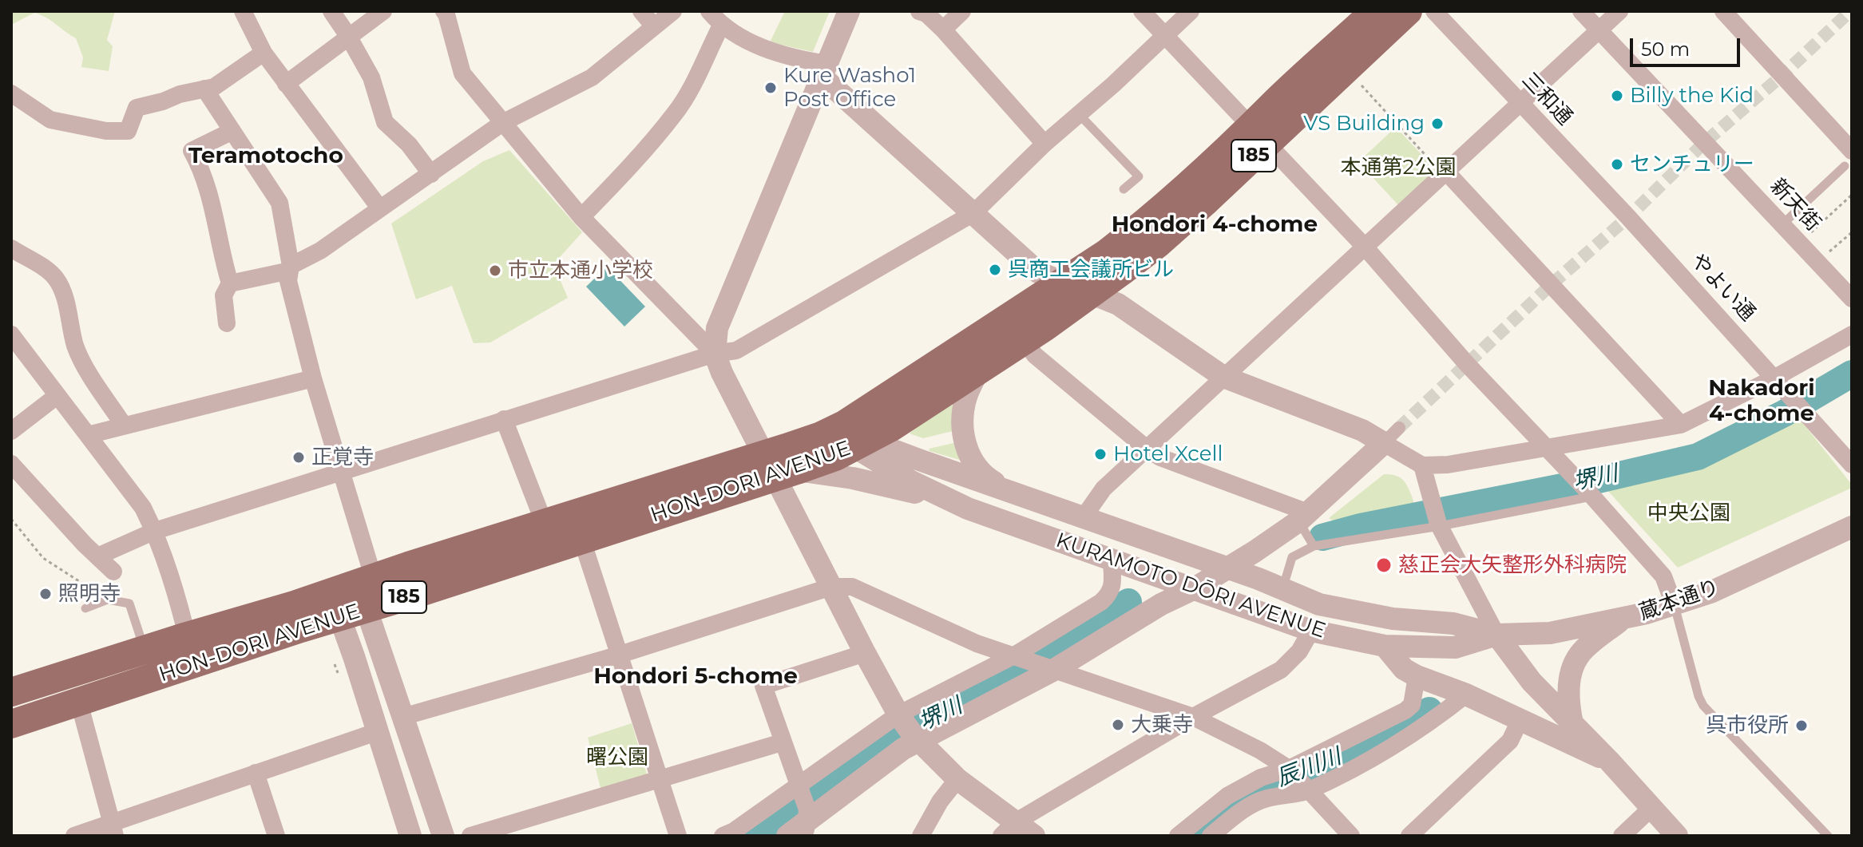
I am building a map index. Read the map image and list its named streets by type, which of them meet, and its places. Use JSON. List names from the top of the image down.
{
  "streets": {
    "highway": ["185", "HON-DORI AVENUE"],
    "street": [
      "三和通",
      "新天街",
      "やよい通",
      "KURAMOTO DŌRI AVENUE",
      "蔵本通り"
    ]
  },
  "crossings": [
    ["三和通", "やよい通"],
    ["HON-DORI AVENUE", "KURAMOTO DŌRI AVENUE"],
    ["KURAMOTO DŌRI AVENUE", "蔵本通り"]
  ],
  "districts": [
    "Teramotocho",
    "Hondori 4-chome",
    "Nakadori 4-chome",
    "Hondori 5-chome"
  ],
  "water": ["堺川", "辰川川"],
  "parks": ["本通第2公園", "中央公園", "曙公園"],
  "places": [
    "Kure Washo1 Post Office",
    "Billy the Kid",
    "VS Building",
    "センチュリー",
    "呉商工会議所ビル",
    "市立本通小学校",
    "Hotel Xcell",
    "正覚寺",
    "慈正会大矢整形外科病院",
    "照明寺",
    "大乗寺",
    "呉市役所"
  ],
  "scale_bar": "50 m"
}
